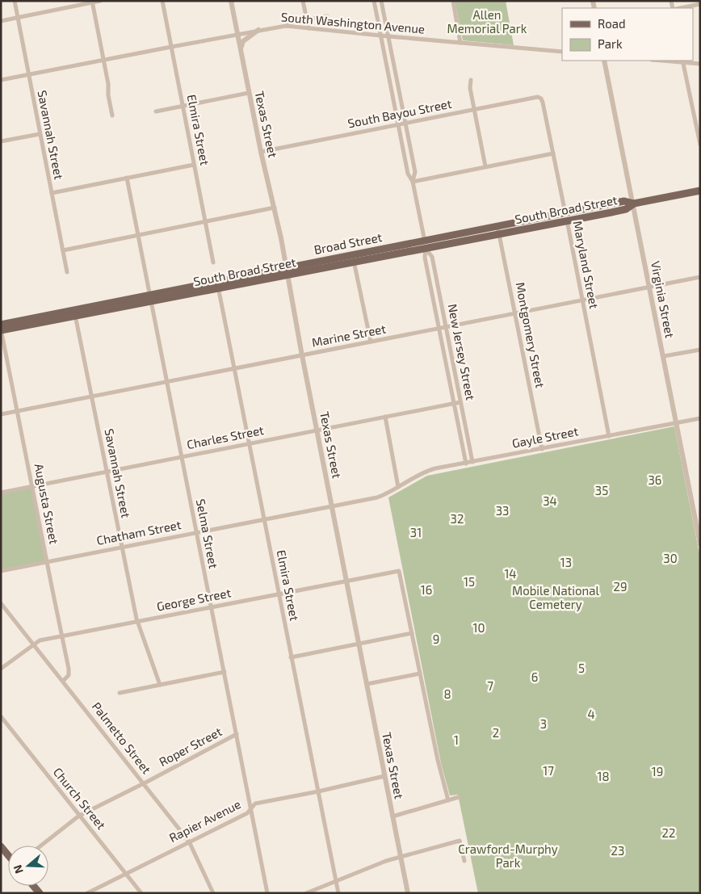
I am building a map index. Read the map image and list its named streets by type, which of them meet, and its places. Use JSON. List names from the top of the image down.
{
  "streets": {
    "main road": ["South Broad Street", "Broad Street"],
    "street": [
      "South Washington Avenue",
      "South Bayou Street",
      "Texas Street",
      "Elmira Street",
      "Savannah Street",
      "Maryland Street",
      "Virginia Street",
      "Montgomery Street",
      "Marine Street",
      "New Jersey Street",
      "Charles Street",
      "Gayle Street",
      "Augusta Street",
      "Chatham Street",
      "Selma Street",
      "George Street",
      "Palmetto Street",
      "Roper Street",
      "Church Street",
      "Rapier Avenue"
    ]
  },
  "crossings": [
    ["South Washington Avenue", "Texas Street"],
    ["South Washington Avenue", "Elmira Street"],
    ["South Washington Avenue", "Savannah Street"],
    ["South Washington Avenue", "New Jersey Street"],
    ["South Bayou Street", "Texas Street"],
    ["South Bayou Street", "Maryland Street"],
    ["South Bayou Street", "New Jersey Street"],
    ["Texas Street", "South Broad Street"],
    ["Texas Street", "Broad Street"],
    ["Texas Street", "Marine Street"],
    ["Texas Street", "Charles Street"],
    ["Texas Street", "Chatham Street"],
    ["Texas Street", "George Street"],
    ["Texas Street", "Rapier Avenue"],
    ["Elmira Street", "Broad Street"],
    ["Elmira Street", "Marine Street"],
    ["Elmira Street", "Charles Street"],
    ["Elmira Street", "Chatham Street"],
    ["Elmira Street", "George Street"],
    ["Elmira Street", "Rapier Avenue"],
    ["Savannah Street", "Broad Street"],
    ["Savannah Street", "Marine Street"],
    ["Savannah Street", "Charles Street"],
    ["Savannah Street", "Chatham Street"],
    ["Savannah Street", "George Street"],
    ["South Broad Street", "Broad Street"],
    ["South Broad Street", "Maryland Street"],
    ["South Broad Street", "Virginia Street"],
    ["South Broad Street", "Montgomery Street"],
    ["South Broad Street", "New Jersey Street"],
    ["Broad Street", "Maryland Street"],
    ["Broad Street", "Virginia Street"],
    ["Broad Street", "Montgomery Street"],
    ["Broad Street", "New Jersey Street"],
    ["Broad Street", "Selma Street"],
    ["Maryland Street", "Marine Street"],
    ["Maryland Street", "Gayle Street"],
    ["Virginia Street", "Marine Street"],
    ["Virginia Street", "Gayle Street"],
    ["Montgomery Street", "Marine Street"],
    ["Montgomery Street", "Gayle Street"],
    ["Marine Street", "New Jersey Street"],
    ["Marine Street", "Augusta Street"],
    ["Marine Street", "Selma Street"],
    ["New Jersey Street", "Charles Street"],
    ["New Jersey Street", "Gayle Street"],
    ["Charles Street", "Augusta Street"],
    ["Charles Street", "Selma Street"],
    ["Gayle Street", "Chatham Street"],
    ["Augusta Street", "Chatham Street"],
    ["Augusta Street", "George Street"],
    ["Augusta Street", "Palmetto Street"],
    ["Chatham Street", "Selma Street"],
    ["Selma Street", "George Street"],
    ["Selma Street", "Roper Street"],
    ["Selma Street", "Rapier Avenue"],
    ["George Street", "Palmetto Street"],
    ["Palmetto Street", "Roper Street"],
    ["Palmetto Street", "Rapier Avenue"],
    ["Roper Street", "Church Street"],
    ["Church Street", "Rapier Avenue"]
  ],
  "parks": [
    "Allen Memorial Park",
    "36",
    "35",
    "34",
    "33",
    "32",
    "31",
    "30",
    "13",
    "14",
    "15",
    "29",
    "16",
    "Mobile National Cemetery",
    "10",
    "9",
    "5",
    "6",
    "7",
    "8",
    "4",
    "3",
    "2",
    "1",
    "17",
    "19",
    "18",
    "22",
    "Crawford-Murphy Park",
    "23"
  ],
  "legend": ["Road", "Park"],
  "north": "left"
}
